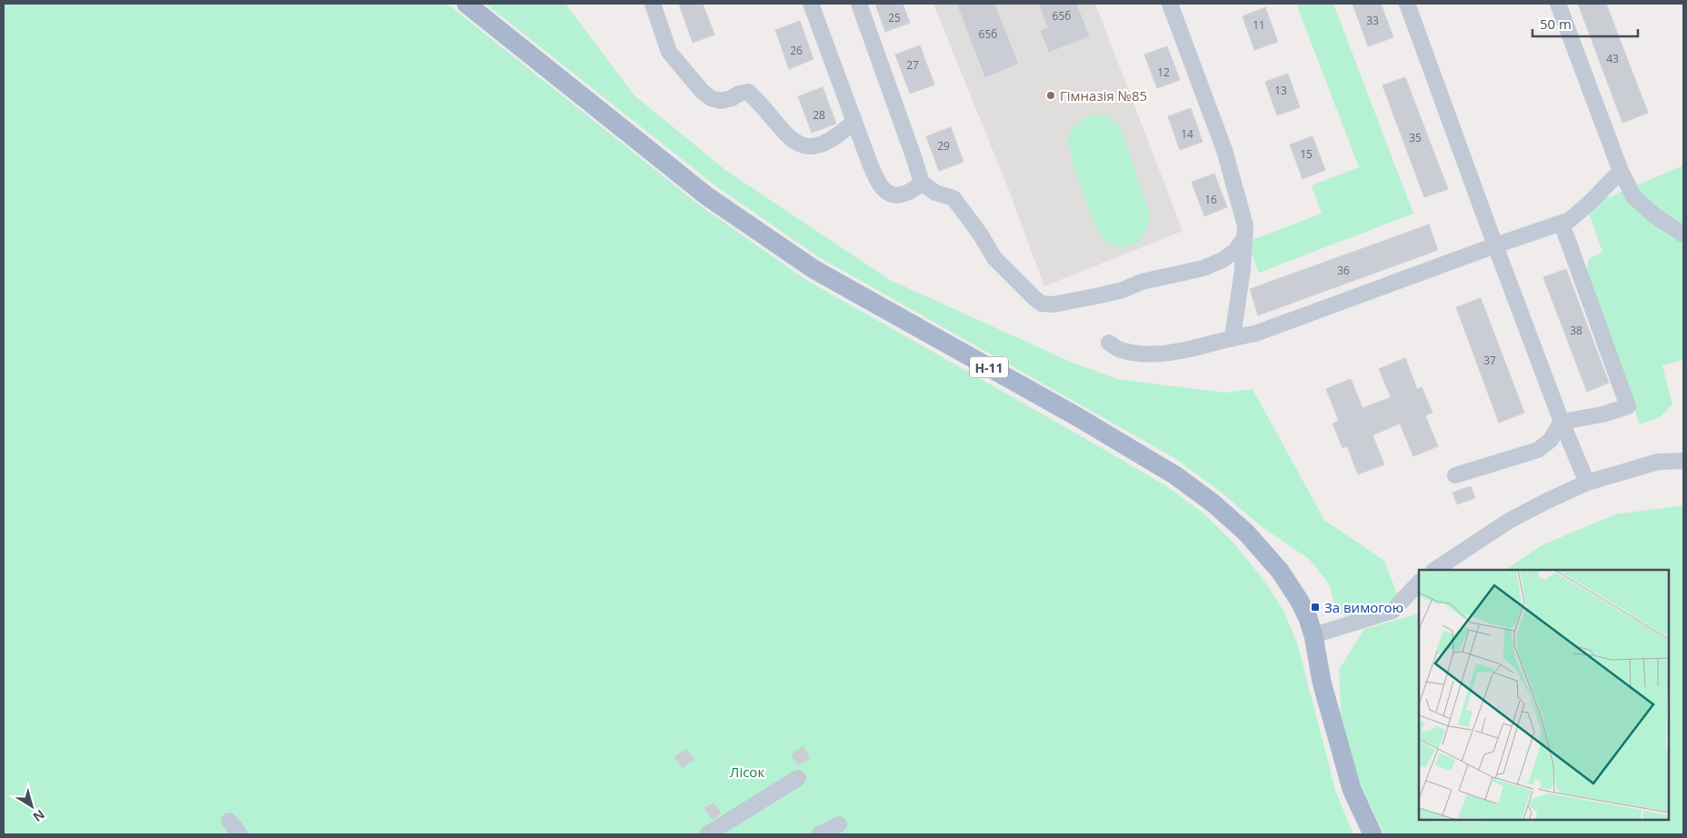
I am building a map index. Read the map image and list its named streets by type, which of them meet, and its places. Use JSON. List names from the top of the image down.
{
  "streets": {
    "main road": ["Н-11"]
  },
  "parks": ["Лісок"],
  "places": {
    "other": ["Гімназія №85"],
    "transit": ["За вимогою"]
  },
  "house_numbers": [
    "65б",
    "25",
    "33",
    "11",
    "65б",
    "26",
    "43",
    "27",
    "12",
    "13",
    "28",
    "14",
    "35",
    "29",
    "15",
    "16",
    "36",
    "38",
    "37"
  ],
  "scale_bar": "50 m",
  "north": "bottom right"
}
